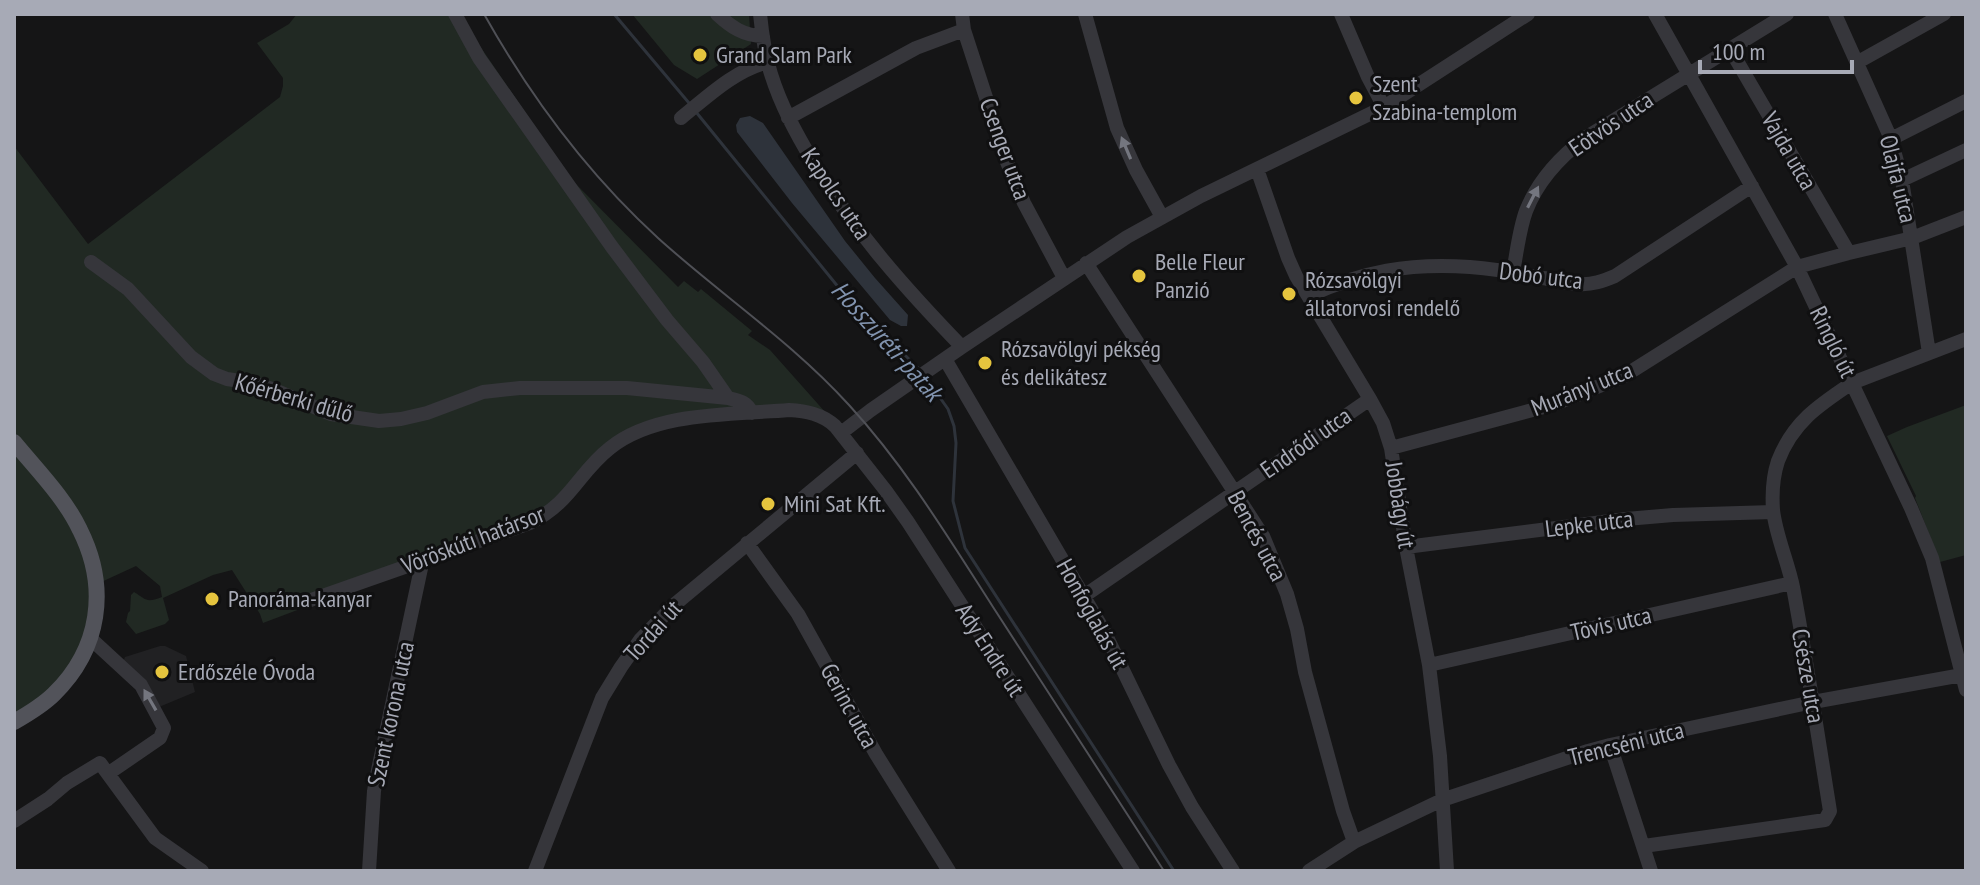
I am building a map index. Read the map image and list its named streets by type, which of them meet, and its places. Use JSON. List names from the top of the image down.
{
  "streets": {
    "street": [
      "Eötvös utca",
      "Csenger utca",
      "Vajda utca",
      "Olajfa utca",
      "Kapolcs utca",
      "Dobó utca",
      "Ringló út",
      "Murányi utca",
      "Kőérberki dűlő",
      "Endrődi utca",
      "Jobbágy út",
      "Lepke utca",
      "Bencés utca",
      "Vöröskúti határsor",
      "Honfoglalás út",
      "Tövis utca",
      "Tordai út",
      "Ady Endre út",
      "Csésze utca",
      "Gerinc utca",
      "Szent korona utca",
      "Trencséni utca"
    ]
  },
  "crossings": [
    ["Eötvös utca", "Vajda utca"],
    ["Eötvös utca", "Dobó utca"],
    ["Eötvös utca", "Ringló út"],
    ["Vajda utca", "Murányi utca"],
    ["Olajfa utca", "Murányi utca"],
    ["Olajfa utca", "Csésze utca"],
    ["Dobó utca", "Ringló út"],
    ["Dobó utca", "Jobbágy út"],
    ["Ringló út", "Murányi utca"],
    ["Ringló út", "Csésze utca"],
    ["Ringló út", "Trencséni utca"],
    ["Murányi utca", "Jobbágy út"],
    ["Kőérberki dűlő", "Vöröskúti határsor"],
    ["Endrődi utca", "Jobbágy út"],
    ["Endrődi utca", "Bencés utca"],
    ["Endrődi utca", "Honfoglalás út"],
    ["Jobbágy út", "Lepke utca"],
    ["Jobbágy út", "Tövis utca"],
    ["Jobbágy út", "Trencséni utca"],
    ["Lepke utca", "Csésze utca"],
    ["Bencés utca", "Trencséni utca"],
    ["Vöröskúti határsor", "Ady Endre út"],
    ["Vöröskúti határsor", "Szent korona utca"],
    ["Tövis utca", "Csésze utca"],
    ["Tordai út", "Ady Endre út"],
    ["Tordai út", "Gerinc utca"],
    ["Csésze utca", "Trencséni utca"]
  ],
  "one_way": ["Eötvös utca"],
  "water": ["Hosszúréti-patak"],
  "places": [
    "Grand Slam Park",
    "Szent Szabina-templom",
    "Belle Fleur Panzió",
    "Rózsavölgyi állatorvosi rendelő",
    "Rózsavölgyi pékség és delikátesz",
    "Mini Sat Kft.",
    "Panoráma-kanyar",
    "Erdőszéle Óvoda"
  ],
  "scale_bar": "100 m"
}
